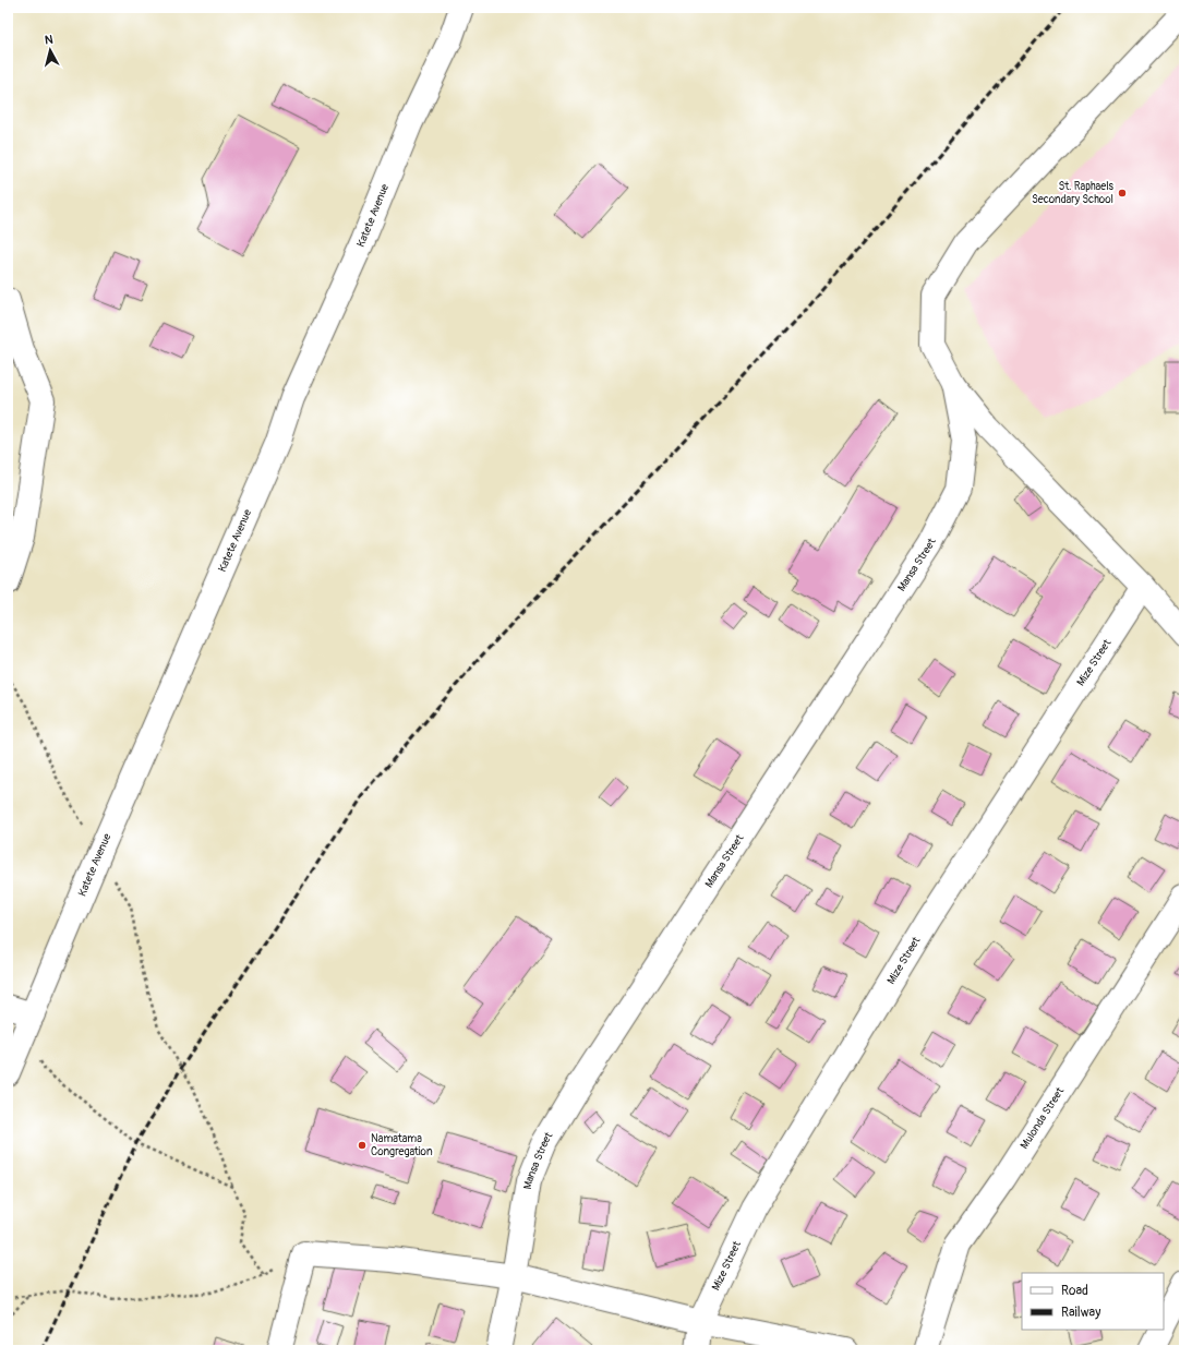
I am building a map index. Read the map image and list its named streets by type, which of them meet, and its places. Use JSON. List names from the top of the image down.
{
  "streets": {
    "street": [
      "Katete Avenue",
      "Mansa Street",
      "Mize Street",
      "Mulonda Street"
    ]
  },
  "places": ["St. Raphaels Secondary School", "Namatama Congregation"],
  "legend": ["Road", "Railway"],
  "north": "top"
}
